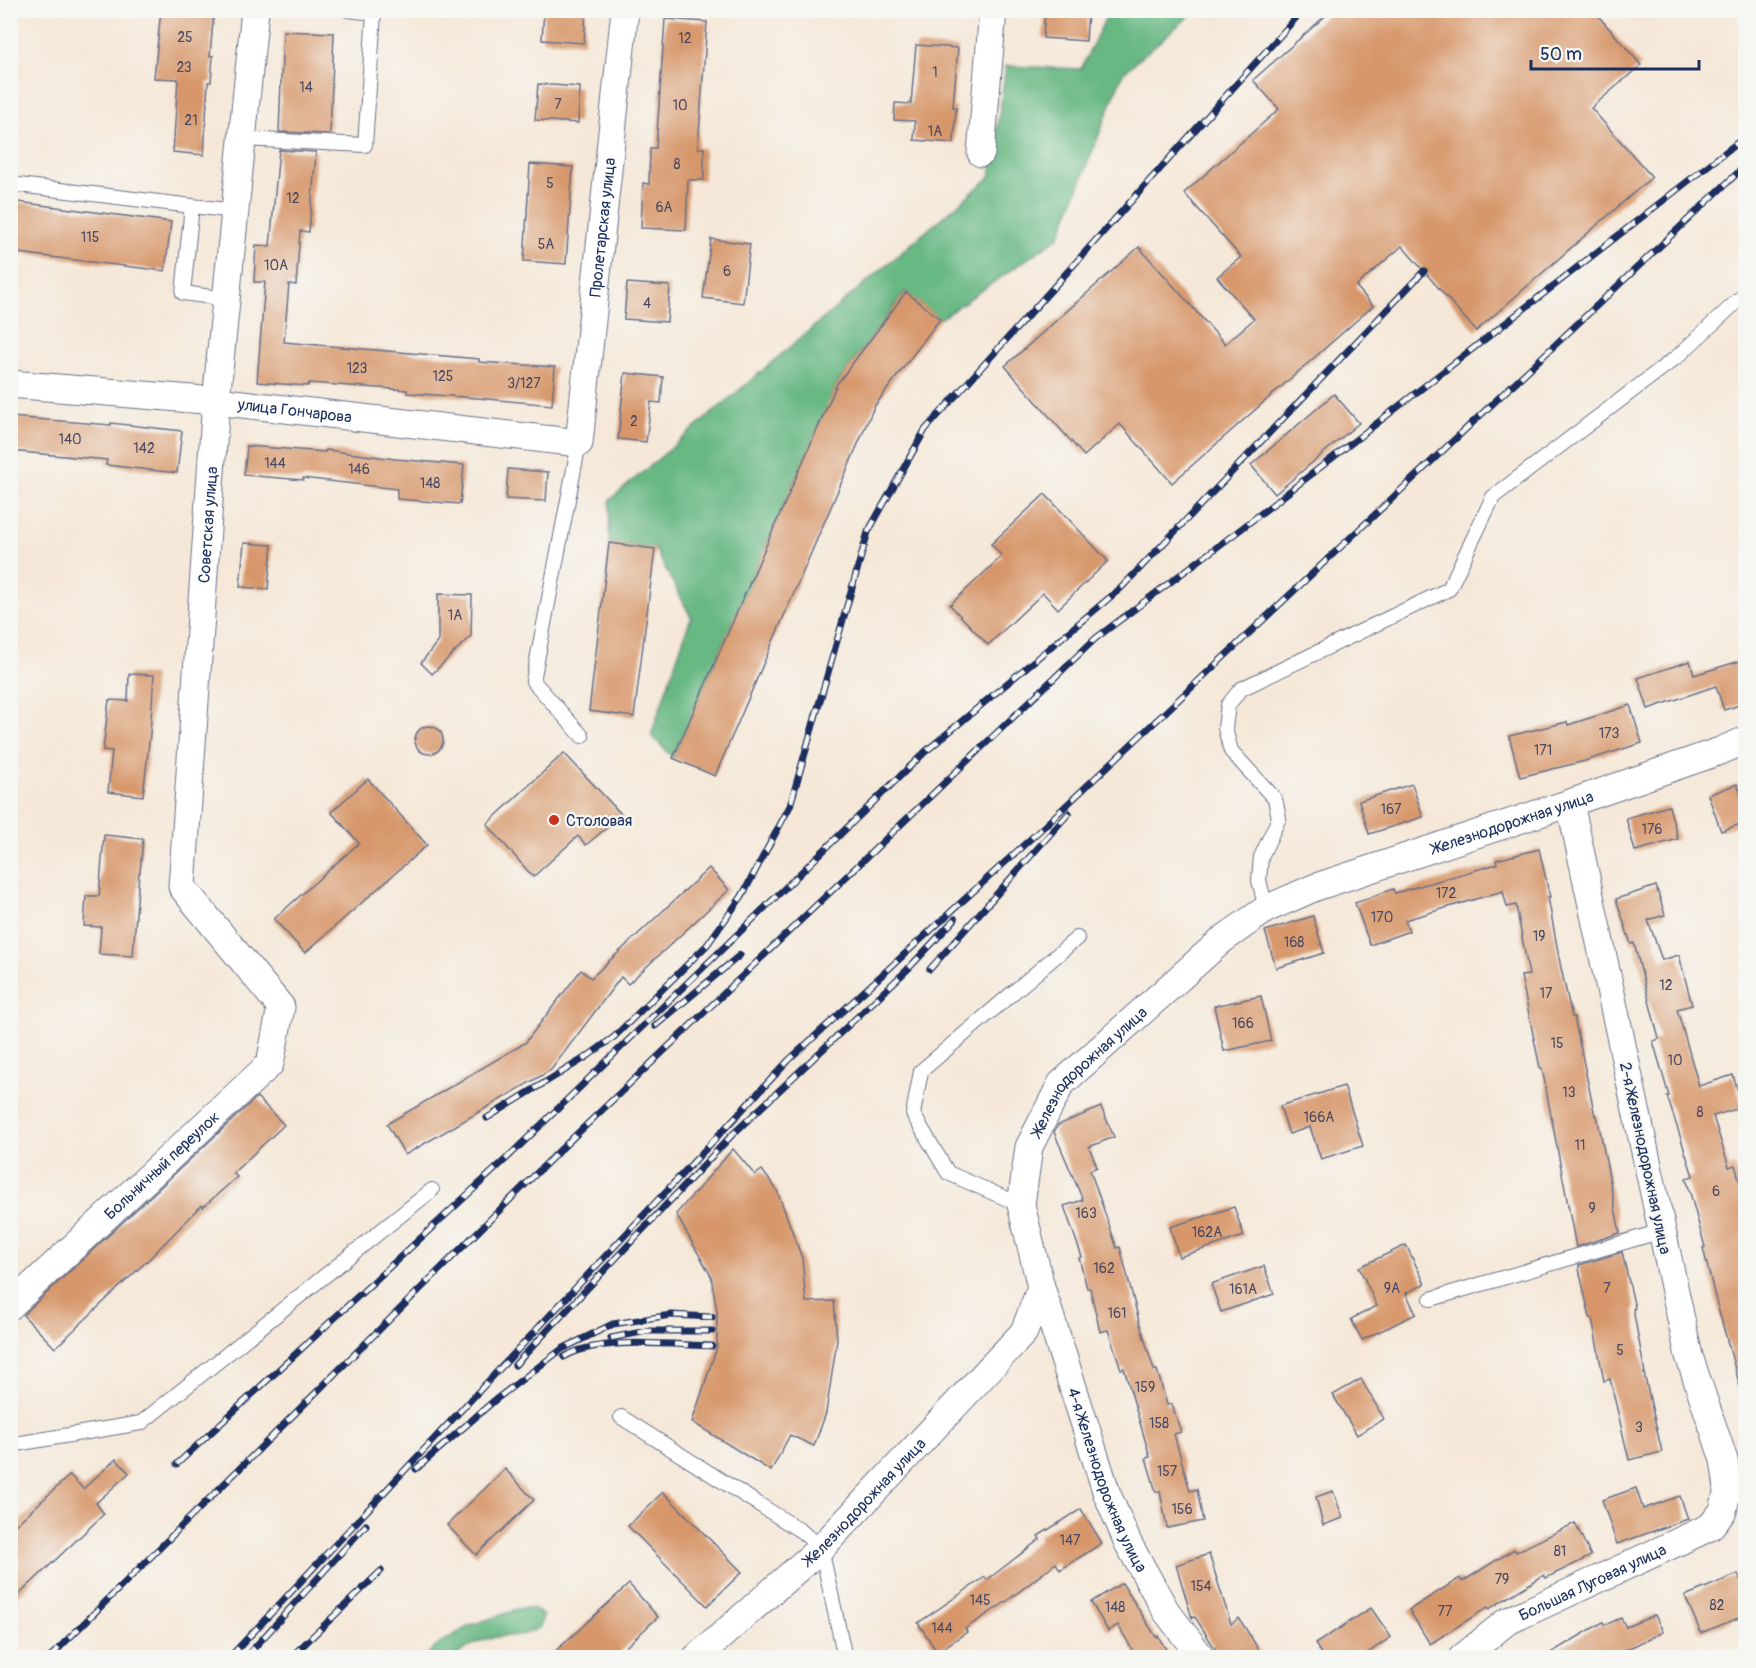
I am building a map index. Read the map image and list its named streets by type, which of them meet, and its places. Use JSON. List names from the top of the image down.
{
  "streets": {
    "street": [
      "Пролетарская улица",
      "улица Гончарова",
      "Советская улица",
      "Железнодорожная улица",
      "2-я Железнодорожная улица",
      "Больничный переулок",
      "4-я Железнодорожная улица",
      "Большая Луговая улица"
    ]
  },
  "crossings": [
    ["Пролетарская улица", "улица Гончарова"],
    ["улица Гончарова", "Советская улица"],
    ["Советская улица", "Больничный переулок"],
    ["Железнодорожная улица", "2-я Железнодорожная улица"],
    ["Железнодорожная улица", "4-я Железнодорожная улица"],
    ["2-я Железнодорожная улица", "Большая Луговая улица"]
  ],
  "places": ["Столовая"],
  "house_numbers": [
    "25",
    "12",
    "23",
    "1",
    "14",
    "7",
    "10",
    "21",
    "1А",
    "8",
    "5",
    "12",
    "6А",
    "115",
    "5А",
    "10А",
    "6",
    "4",
    "123",
    "125",
    "3/127",
    "2",
    "140",
    "142",
    "144",
    "146",
    "148",
    "1А",
    "173",
    "171",
    "167",
    "176",
    "172",
    "170",
    "19",
    "168",
    "12",
    "17",
    "166",
    "15",
    "10",
    "13",
    "8",
    "166А",
    "11",
    "6",
    "9",
    "163",
    "162А",
    "162",
    "9А",
    "7",
    "161А",
    "161",
    "5",
    "159",
    "158",
    "3",
    "157",
    "156",
    "147",
    "81",
    "79",
    "154",
    "145",
    "82",
    "148",
    "77",
    "144"
  ],
  "scale_bar": "50 m"
}
